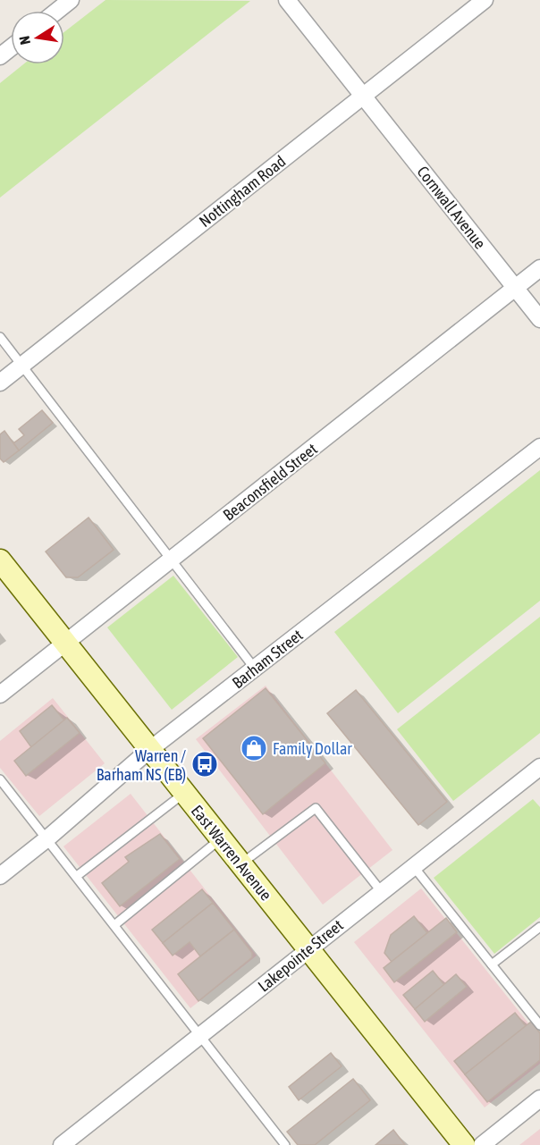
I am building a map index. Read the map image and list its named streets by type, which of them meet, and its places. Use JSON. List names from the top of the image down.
{
  "streets": {
    "main road": ["East Warren Avenue"],
    "street": [
      "Nottingham Road",
      "Cornwall Avenue",
      "Beaconsfield Street",
      "Barham Street",
      "Lakepointe Street"
    ]
  },
  "crossings": [
    ["Nottingham Road", "Cornwall Avenue"],
    ["Cornwall Avenue", "Beaconsfield Street"],
    ["Beaconsfield Street", "East Warren Avenue"],
    ["Barham Street", "East Warren Avenue"],
    ["East Warren Avenue", "Lakepointe Street"]
  ],
  "places": {
    "shop": ["Family Dollar"],
    "bus stop": ["Warren / Barham NS (EB)"]
  },
  "north": "left"
}
